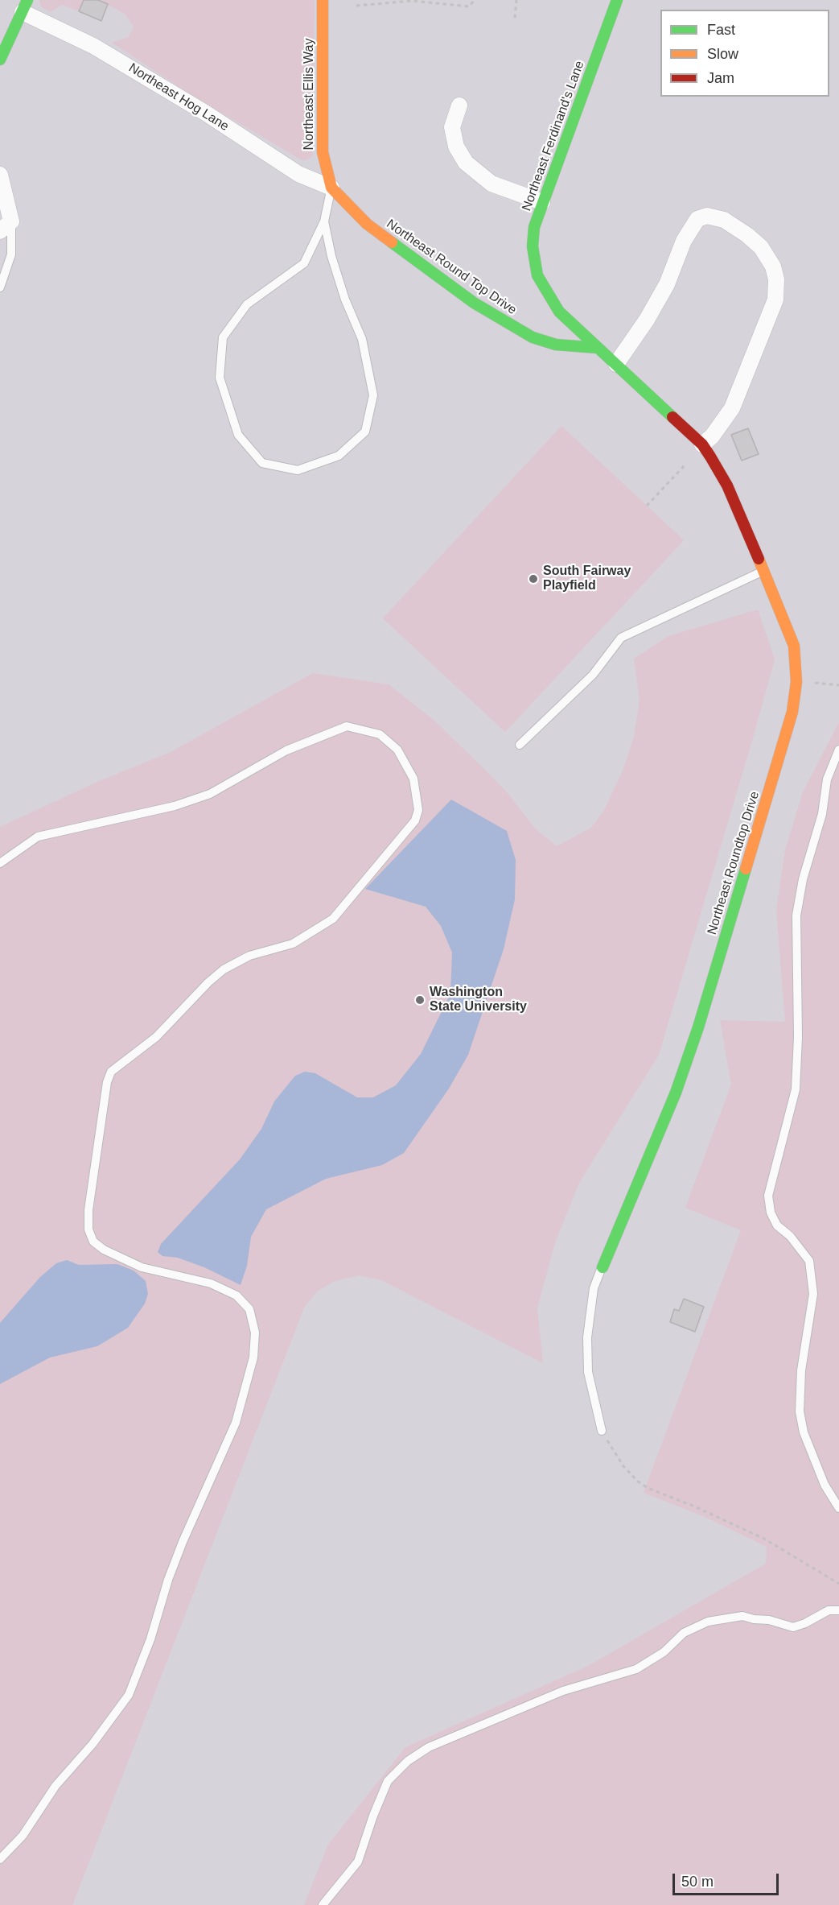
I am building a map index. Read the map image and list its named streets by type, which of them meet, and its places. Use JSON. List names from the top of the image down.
{
  "streets": {
    "street": [
      "Northeast Ellis Way",
      "Northeast Hog Lane",
      "Northeast Ferdinand's Lane",
      "Northeast Round Top Drive",
      "Northeast Roundtop Drive"
    ]
  },
  "crossings": [
    ["Northeast Ellis Way", "Northeast Hog Lane"],
    ["Northeast Ellis Way", "Northeast Round Top Drive"],
    ["Northeast Hog Lane", "Northeast Round Top Drive"],
    ["Northeast Ferdinand's Lane", "Northeast Round Top Drive"],
    ["Northeast Ferdinand's Lane", "Northeast Roundtop Drive"],
    ["Northeast Round Top Drive", "Northeast Roundtop Drive"]
  ],
  "places": ["South Fairway Playfield", "Washington State University"],
  "legend": ["Fast", "Slow", "Jam"],
  "scale_bar": "50 m"
}
